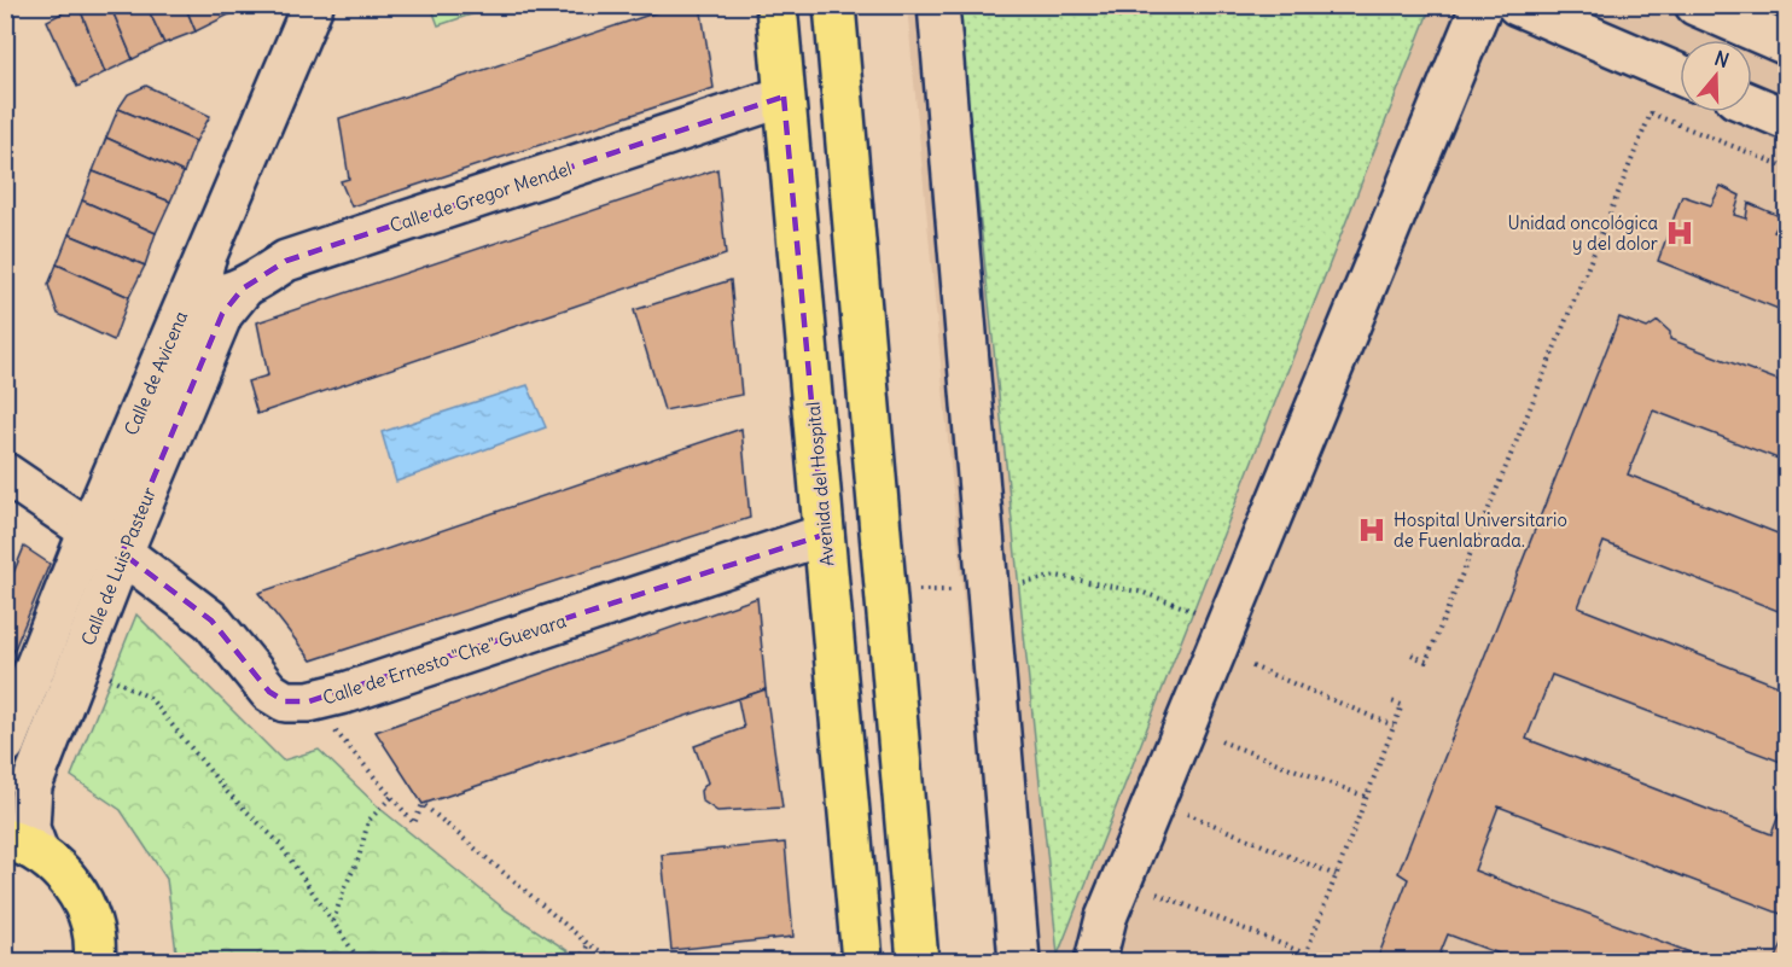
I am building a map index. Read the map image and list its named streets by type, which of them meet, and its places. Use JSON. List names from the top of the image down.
{
  "streets": {
    "main road": ["Avenida del Hospital"],
    "street": [
      "Calle de Gregor Mendel",
      "Calle de Avicena",
      "Calle de Luis Pasteur",
      "Calle de Ernesto \"Che\" Guevara"
    ]
  },
  "crossings": [
    ["Calle de Gregor Mendel", "Avenida del Hospital"],
    ["Calle de Gregor Mendel", "Calle de Luis Pasteur"],
    ["Calle de Avicena", "Calle de Ernesto \"Che\" Guevara"],
    ["Avenida del Hospital", "Calle de Ernesto \"Che\" Guevara"],
    ["Calle de Luis Pasteur", "Calle de Ernesto \"Che\" Guevara"]
  ],
  "places": {
    "hospital": ["Unidad oncológica y del dolor", "Hospital Universitario de Fuenlabrada."]
  },
  "north": "top"
}
